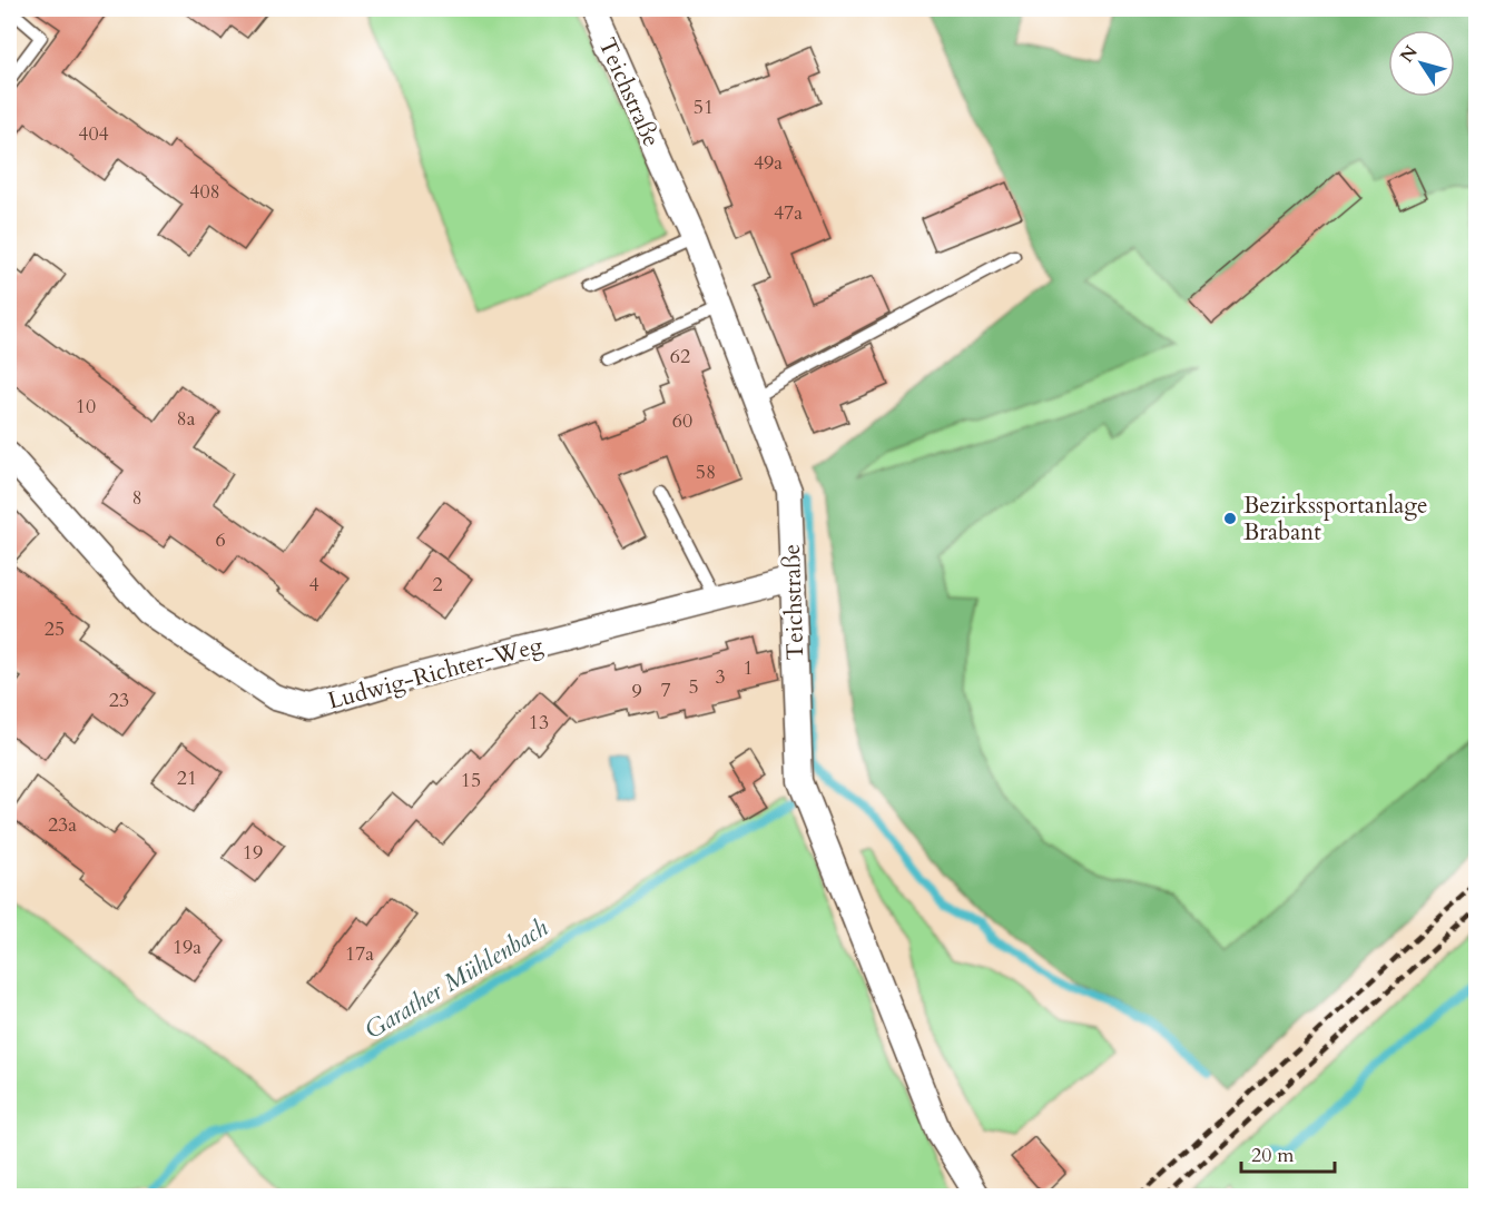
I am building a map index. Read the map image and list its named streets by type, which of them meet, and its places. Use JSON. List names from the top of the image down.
{
  "streets": {
    "street": ["Teichstraße", "Ludwig-Richter-Weg"]
  },
  "crossings": [
    ["Teichstraße", "Ludwig-Richter-Weg"]
  ],
  "water": ["Garather Mühlenbach"],
  "places": ["Bezirkssportanlage Brabant"],
  "house_numbers": [
    "51",
    "404",
    "49a",
    "408",
    "47a",
    "62",
    "10",
    "8a",
    "60",
    "58",
    "8",
    "6",
    "4",
    "2",
    "25",
    "1",
    "3",
    "5",
    "7",
    "9",
    "23",
    "13",
    "21",
    "15",
    "23a",
    "19",
    "19a",
    "17a"
  ],
  "scale_bar": "20 m",
  "north": "top left"
}
